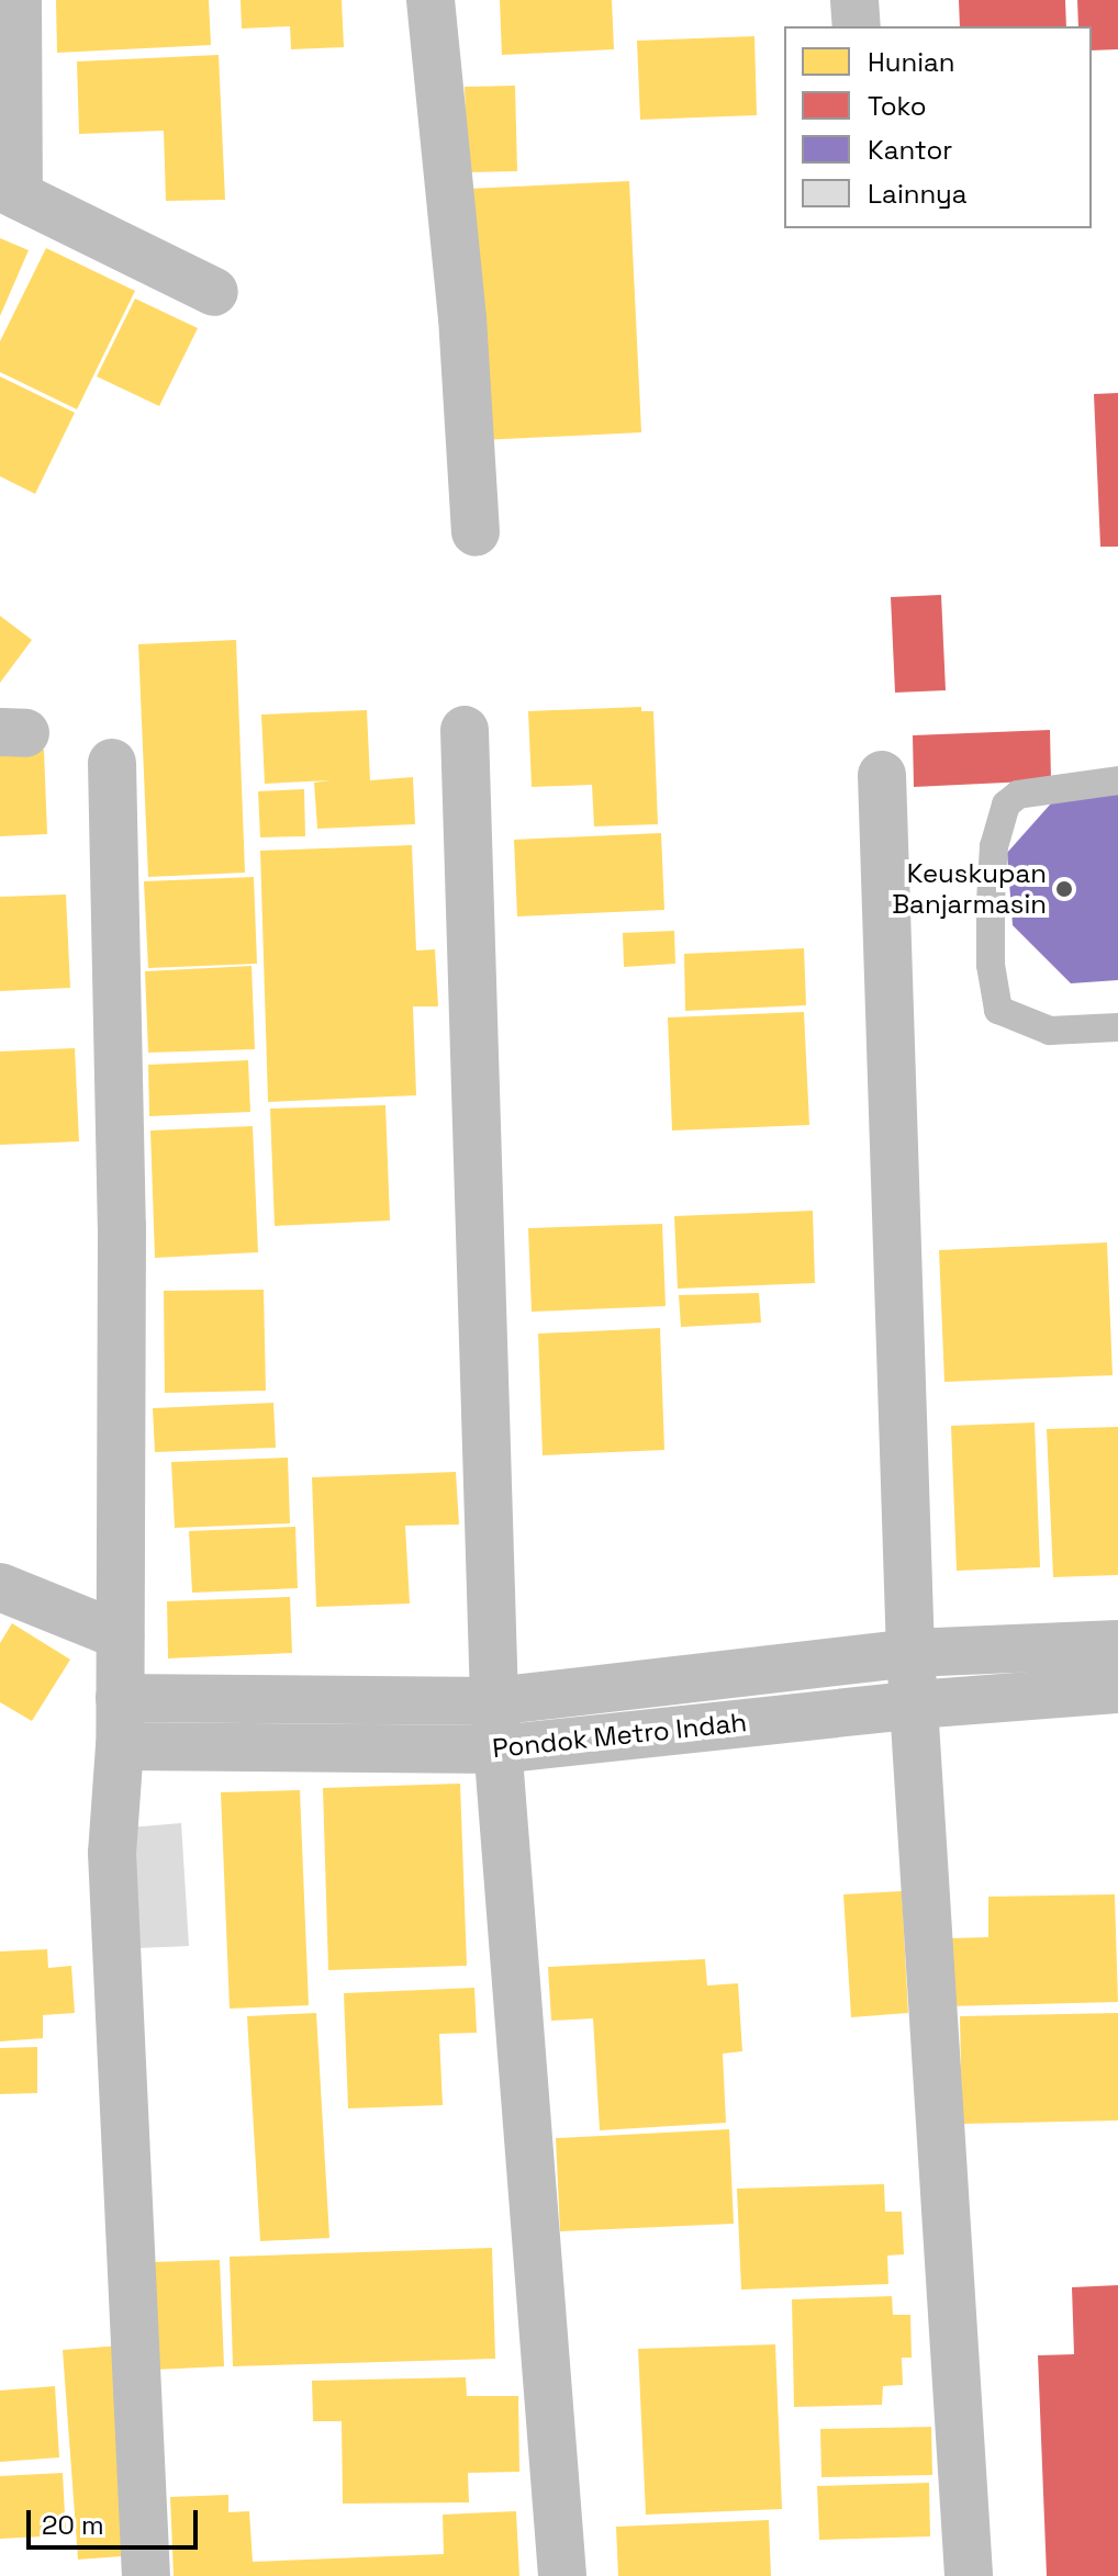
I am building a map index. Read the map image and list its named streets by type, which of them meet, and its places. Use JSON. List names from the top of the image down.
{
  "streets": {
    "street": ["Pondok Metro Indah"]
  },
  "places": ["Keuskupan Banjarmasin"],
  "legend": [
    "Hunian",
    "Toko",
    "Kantor",
    "Lainnya"
  ],
  "scale_bar": "20 m"
}
